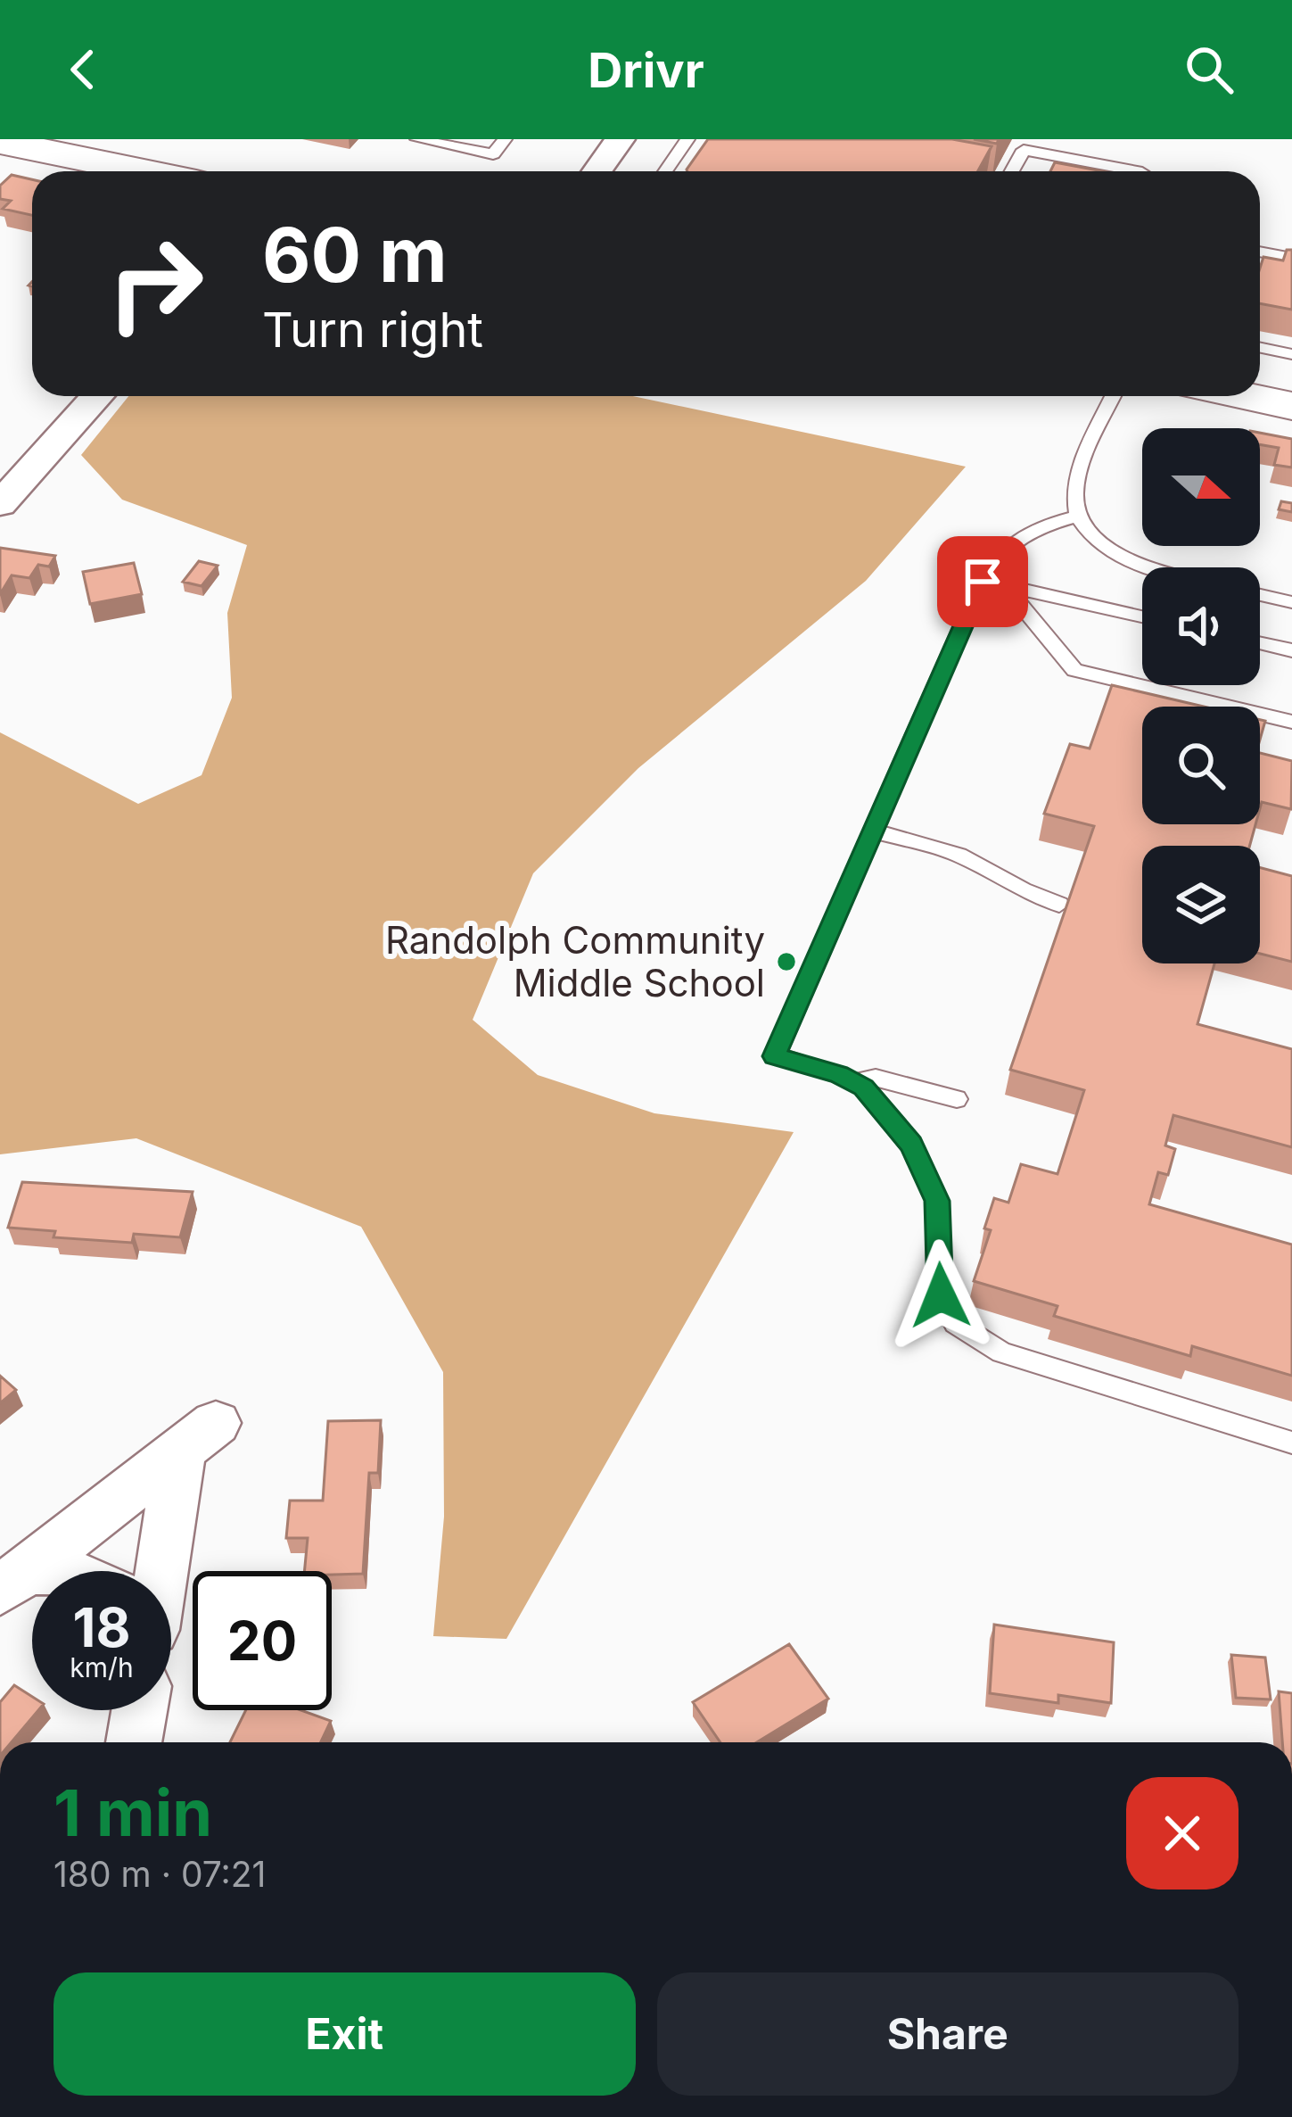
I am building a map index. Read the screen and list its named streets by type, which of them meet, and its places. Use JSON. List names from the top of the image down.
{
  "places": ["Randolph Community Middle School"],
  "north": "right",
  "page": {
    "header": "Drivr",
    "turn": ["60 m", "Turn right"],
    "speed": "18 km/h",
    "limit": "20",
    "heading": ["1 min", "180 m · 07:21"],
    "buttons": ["Exit", "Share"]
  }
}
